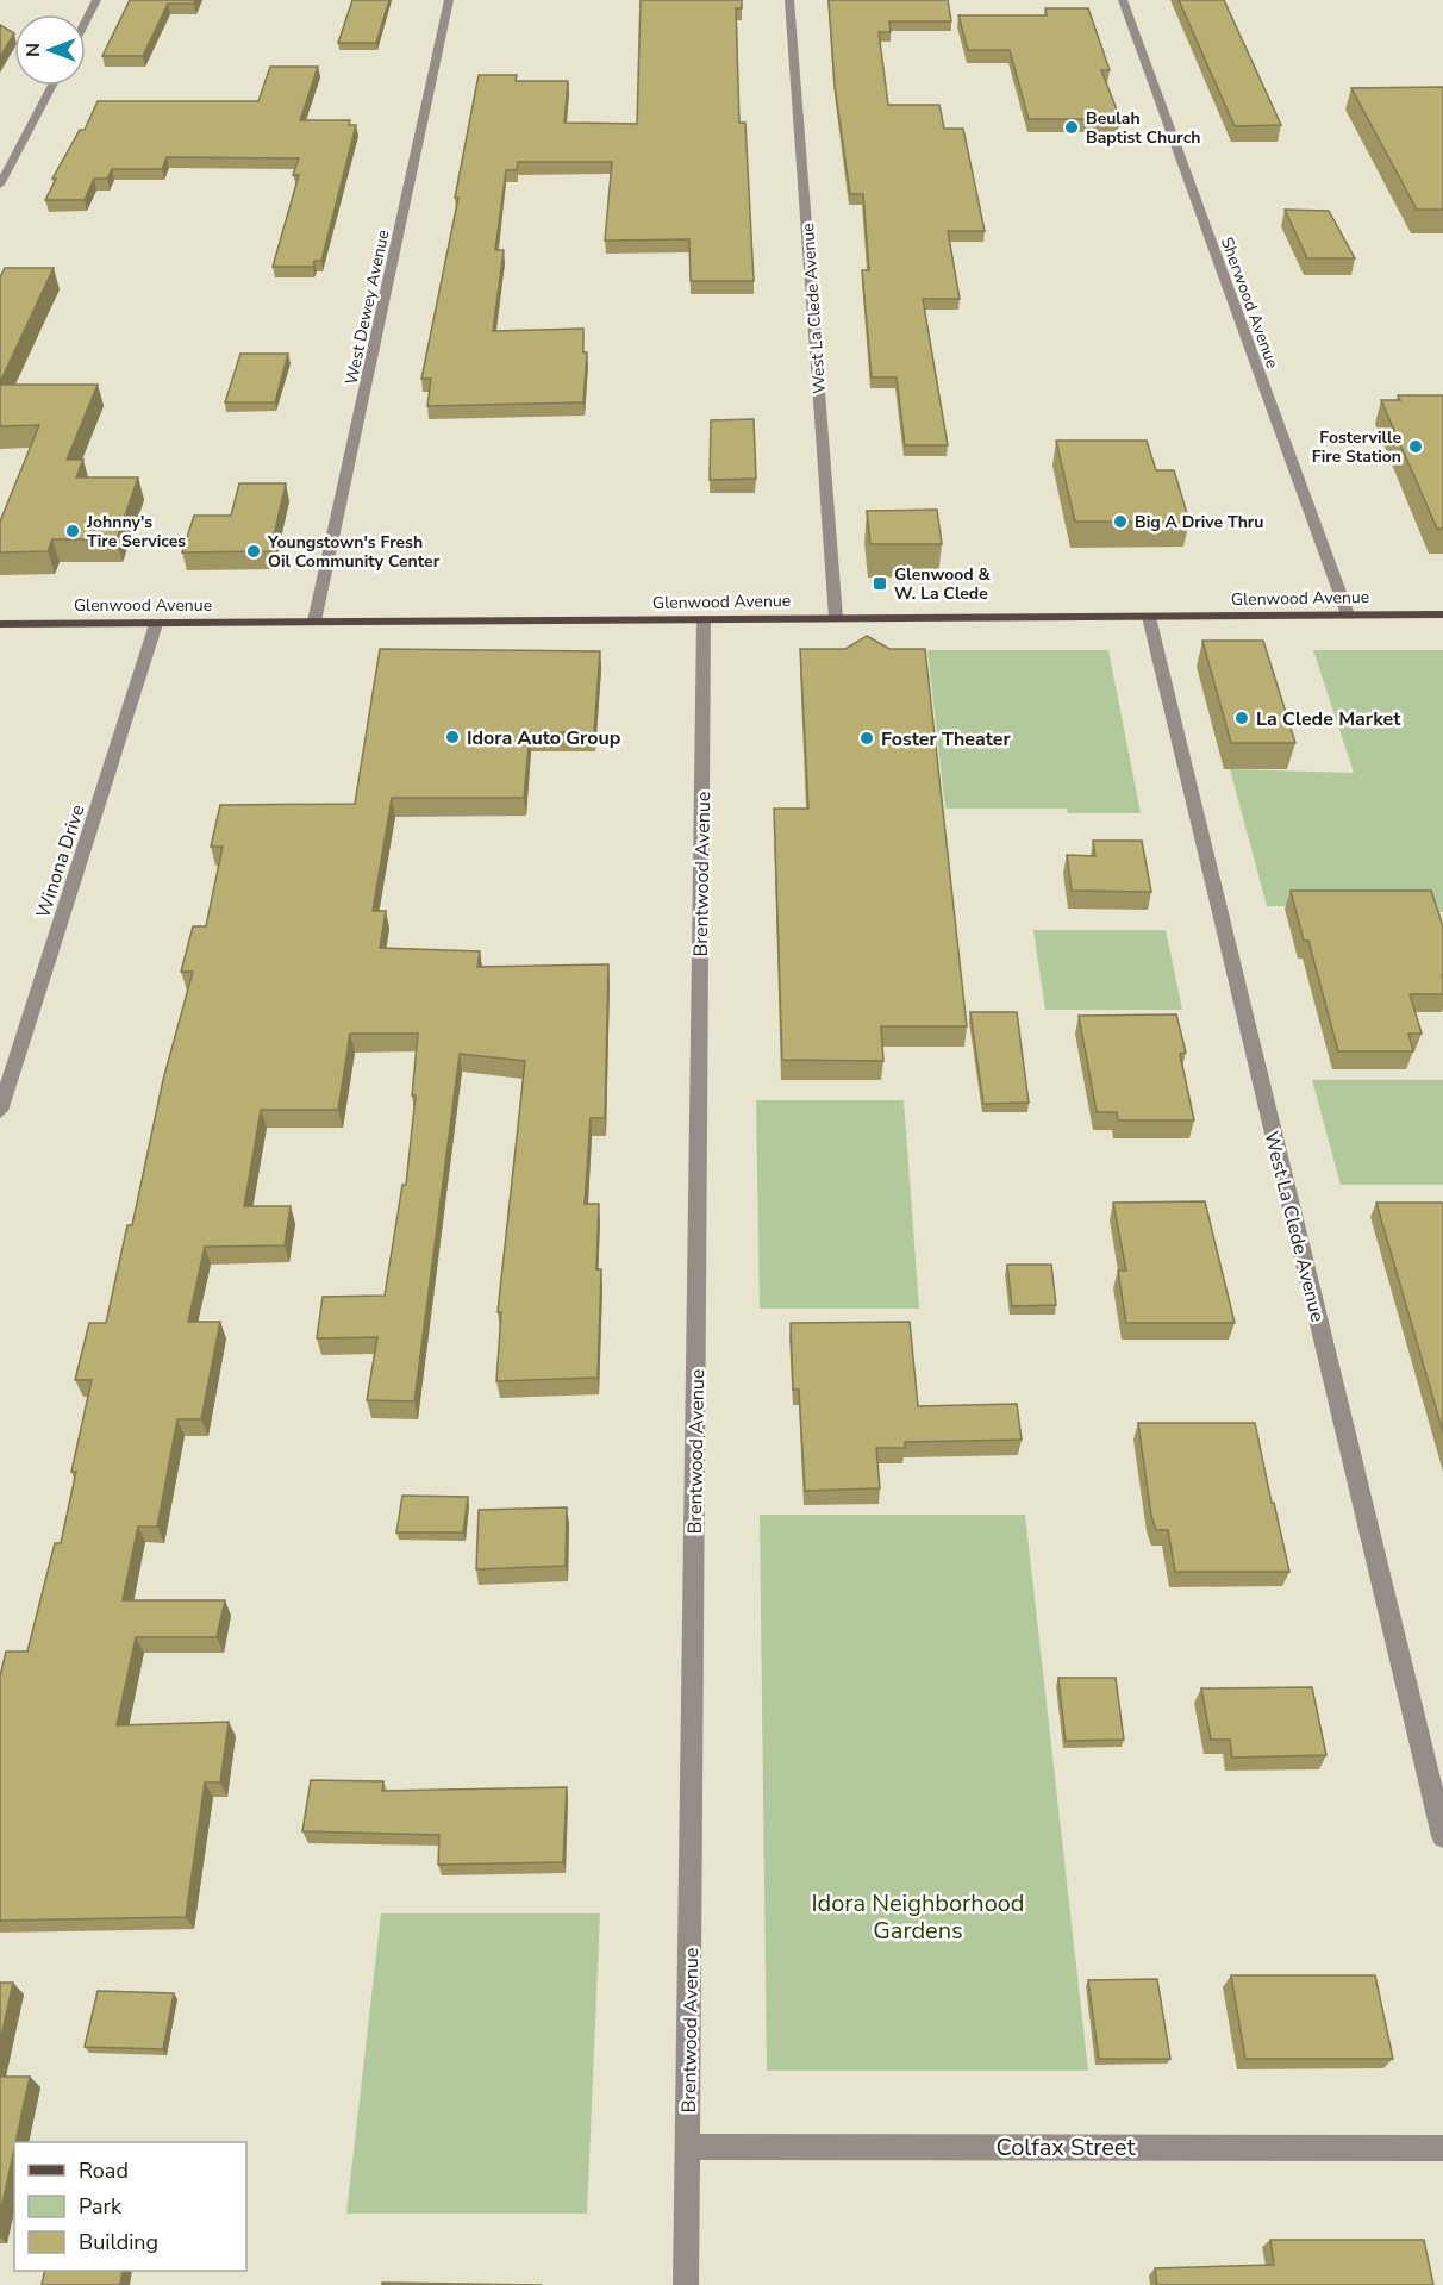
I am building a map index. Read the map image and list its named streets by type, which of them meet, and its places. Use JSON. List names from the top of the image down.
{
  "streets": {
    "main road": ["Glenwood Avenue"],
    "street": [
      "Sherwood Avenue",
      "West Dewey Avenue",
      "West La Clede Avenue",
      "Winona Drive",
      "Brentwood Avenue",
      "Colfax Street"
    ]
  },
  "crossings": [
    ["Sherwood Avenue", "Glenwood Avenue"],
    ["West Dewey Avenue", "Glenwood Avenue"],
    ["West La Clede Avenue", "Glenwood Avenue"],
    ["Glenwood Avenue", "Winona Drive"],
    ["Glenwood Avenue", "Brentwood Avenue"],
    ["Brentwood Avenue", "Colfax Street"]
  ],
  "parks": ["Idora Neighborhood Gardens"],
  "places": {
    "other": [
      "Beulah Baptist Church",
      "Fosterville Fire Station",
      "Big A Drive Thru",
      "Johnny's Tire Services",
      "Youngstown's Fresh Oil Community Center",
      "La Clede Market",
      "Idora Auto Group",
      "Foster Theater"
    ],
    "transit": ["Glenwood & W. La Clede"]
  },
  "legend": ["Road", "Park", "Building"],
  "north": "left"
}
